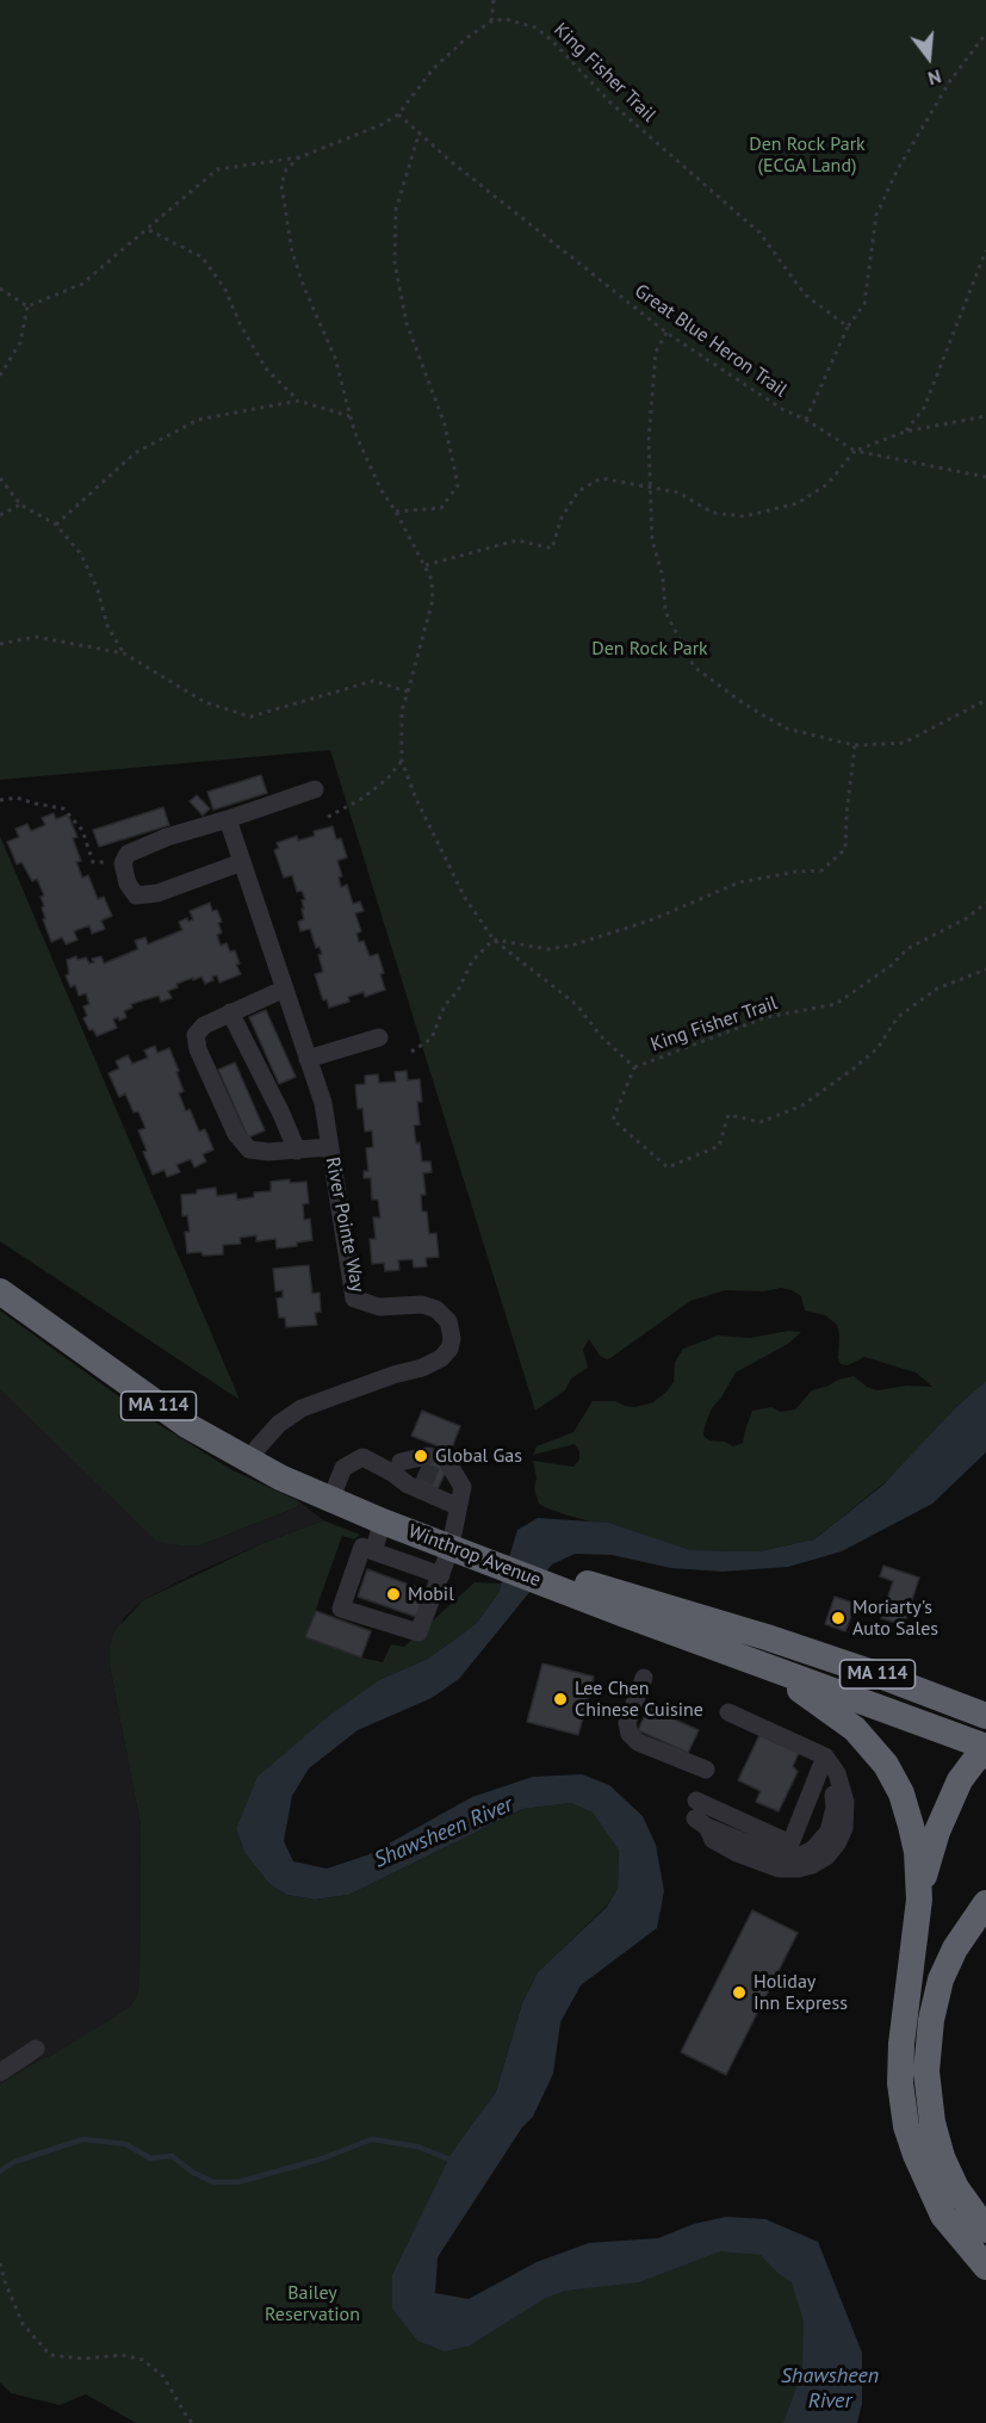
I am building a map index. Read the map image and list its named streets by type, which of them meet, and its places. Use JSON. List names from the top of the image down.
{
  "streets": {
    "highway": ["MA 114", "Winthrop Avenue"],
    "street": ["River Pointe Way"],
    "path": ["King Fisher Trail", "Great Blue Heron Trail"]
  },
  "crossings": [
    ["River Pointe Way", "Winthrop Avenue"]
  ],
  "water": ["Shawsheen River"],
  "parks": ["Den Rock Park (ECGA Land)", "Den Rock Park", "Bailey Reservation"],
  "places": [
    "Global Gas",
    "Mobil",
    "Moriarty's Auto Sales",
    "Lee Chen Chinese Cuisine",
    "Holiday Inn Express"
  ],
  "north": "bottom"
}
